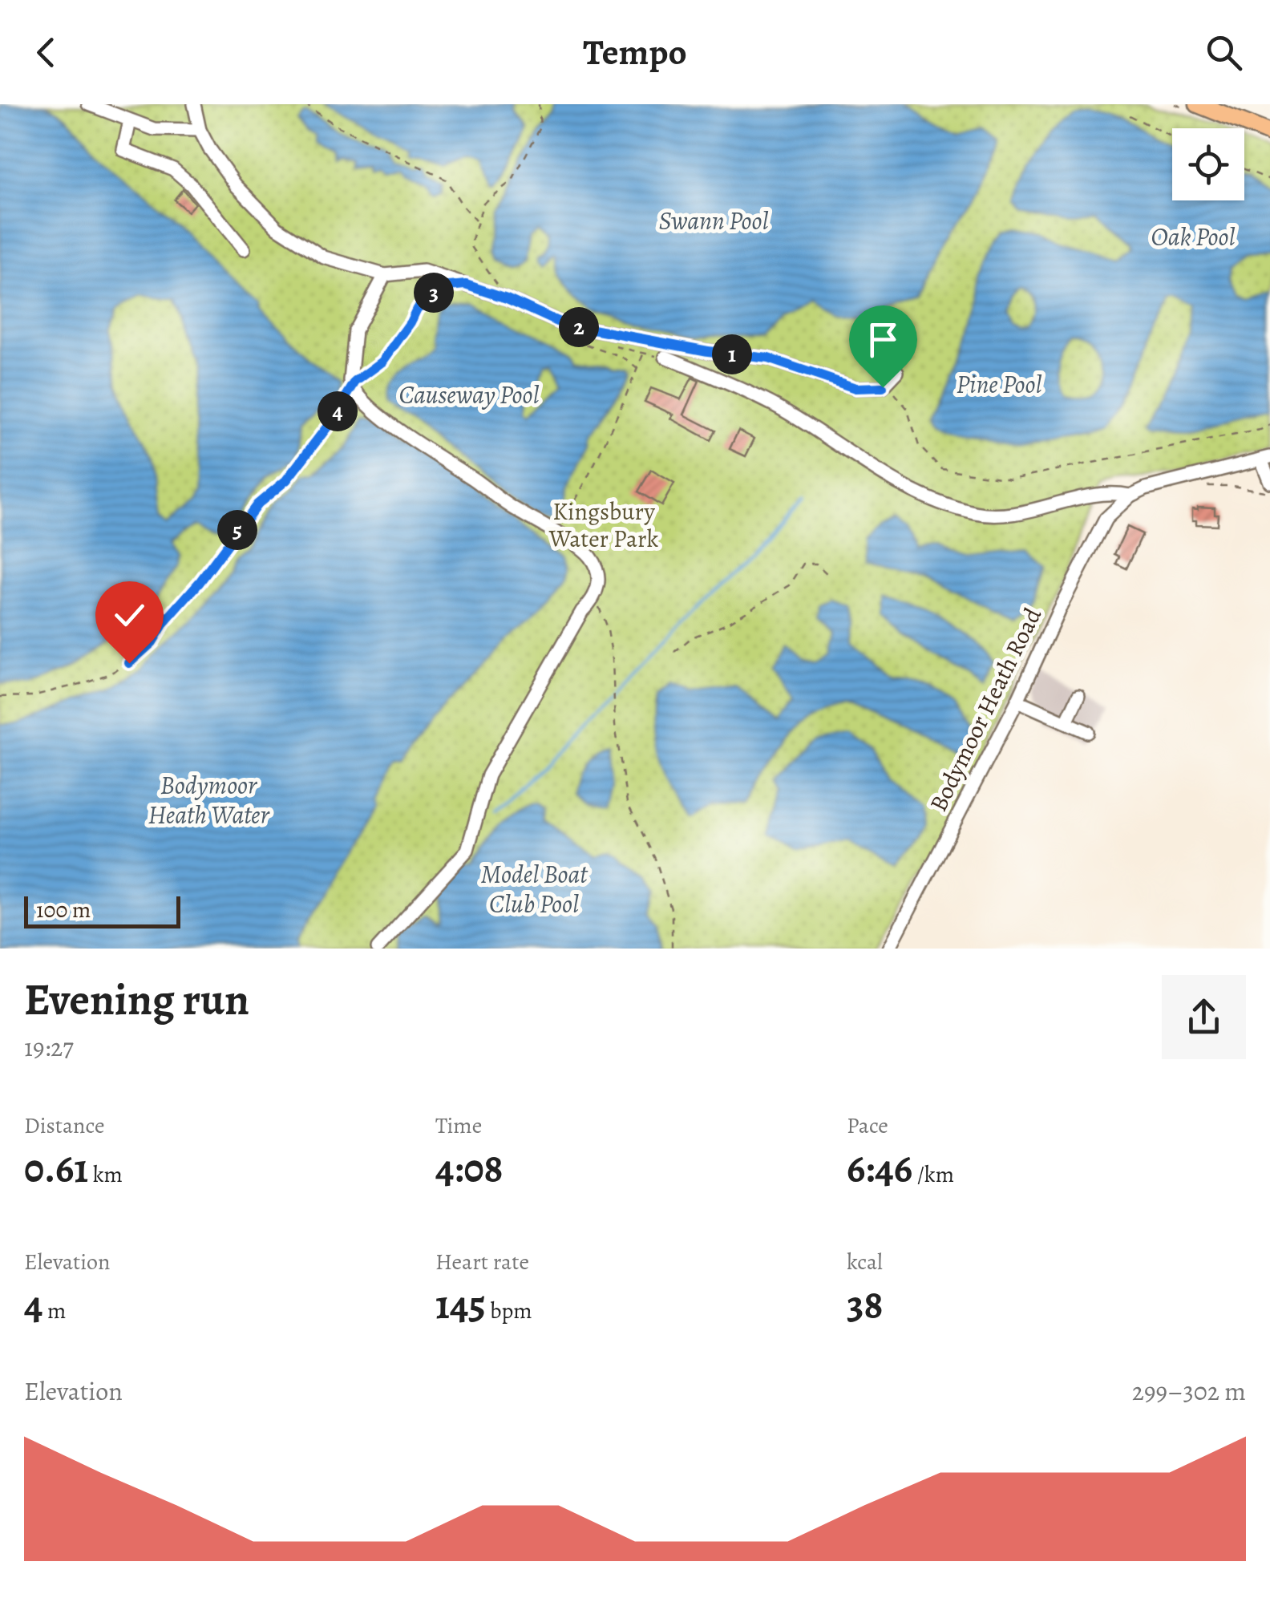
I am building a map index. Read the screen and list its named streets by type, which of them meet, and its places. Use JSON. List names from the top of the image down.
{
  "streets": {
    "street": ["Bodymoor Heath Road"]
  },
  "water": [
    "Swann Pool",
    "Oak Pool",
    "Pine Pool",
    "Causeway Pool",
    "Bodymoor Heath Water",
    "Model Boat Club Pool"
  ],
  "parks": ["Kingsbury Water Park"],
  "scale_bar": "100 m",
  "page": {
    "header": "Tempo",
    "pins": [
      "3",
      "2",
      "1",
      "4",
      "5"
    ],
    "scale": "100 m",
    "heading": ["Evening run", "19:27"],
    "stats": [
      ["Distance", "0.61 km"],
      ["Time", "4:08"],
      ["Pace", "6:46 /km"],
      ["Elevation", "4 m"],
      ["Heart rate", "145 bpm"],
      ["kcal", "38"]
    ],
    "chart": ["Elevation", "299–302 m"]
  }
}
